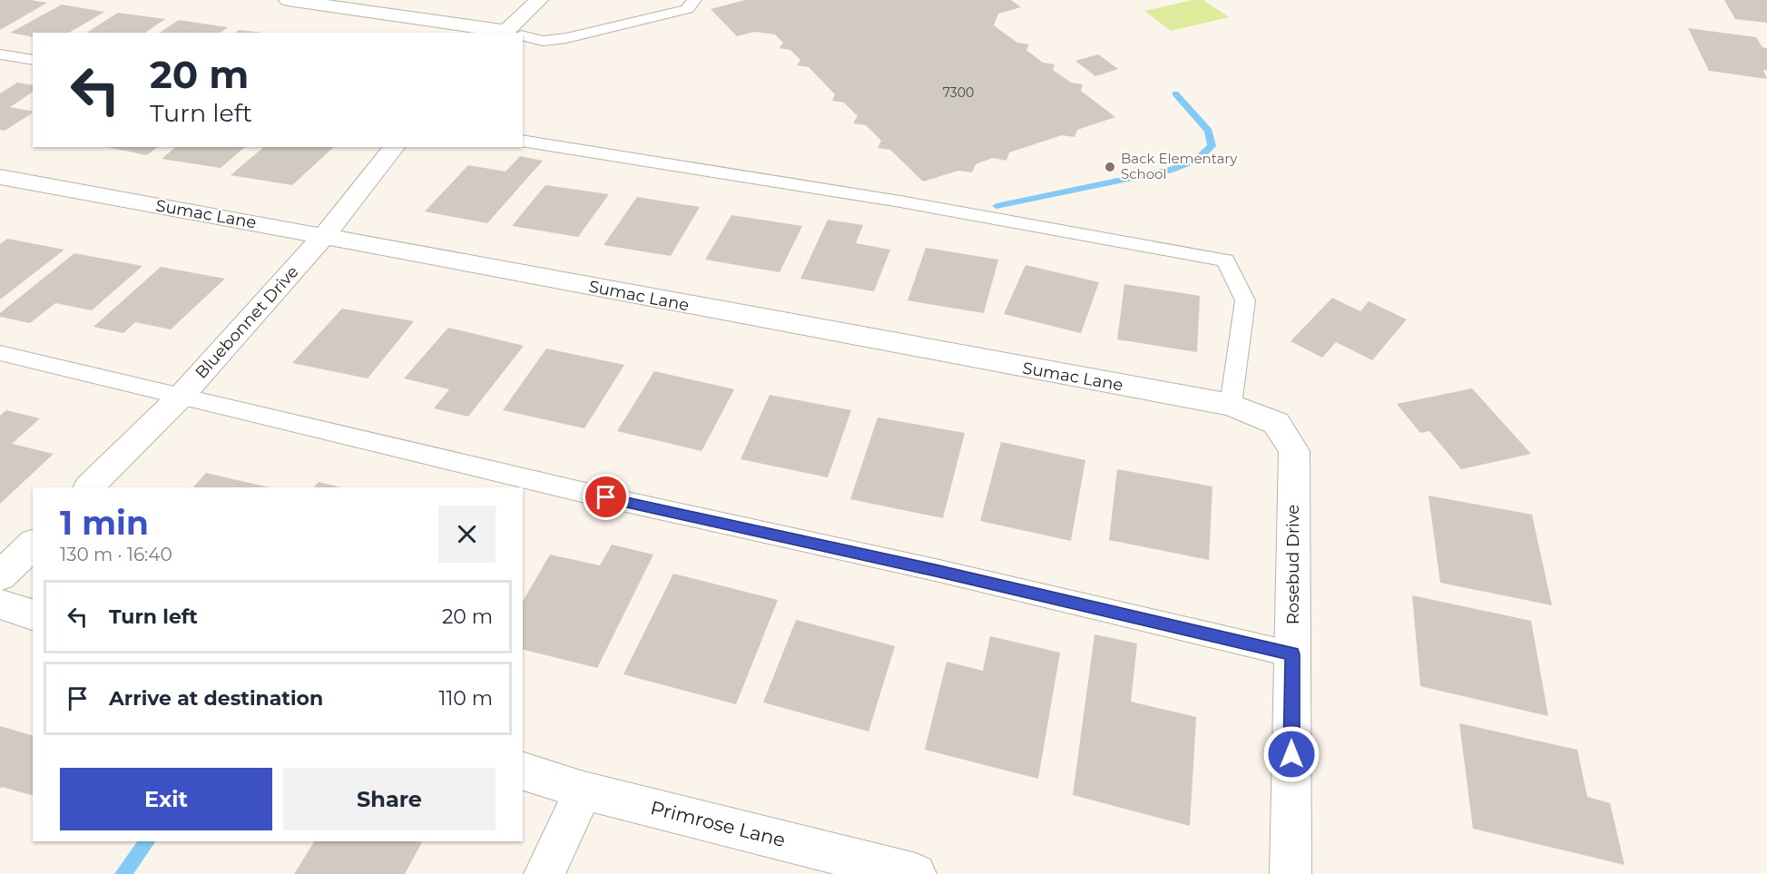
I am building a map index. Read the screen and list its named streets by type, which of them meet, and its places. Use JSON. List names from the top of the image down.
{
  "streets": {
    "street": [
      "Sumac Lane",
      "Bluebonnet Drive",
      "Rosebud Drive",
      "Primrose Lane"
    ]
  },
  "crossings": [
    ["Sumac Lane", "Bluebonnet Drive"],
    ["Sumac Lane", "Rosebud Drive"]
  ],
  "places": ["Back Elementary School"],
  "house_numbers": ["7300"],
  "page": {
    "turn": ["20 m", "Turn left"],
    "heading": ["1 min", "130 m · 16:40"],
    "list": [
      {
        "name": "Turn left",
        "value": "20 m"
      },
      {
        "name": "Arrive at destination",
        "value": "110 m"
      }
    ],
    "buttons": ["Exit", "Share"]
  }
}
